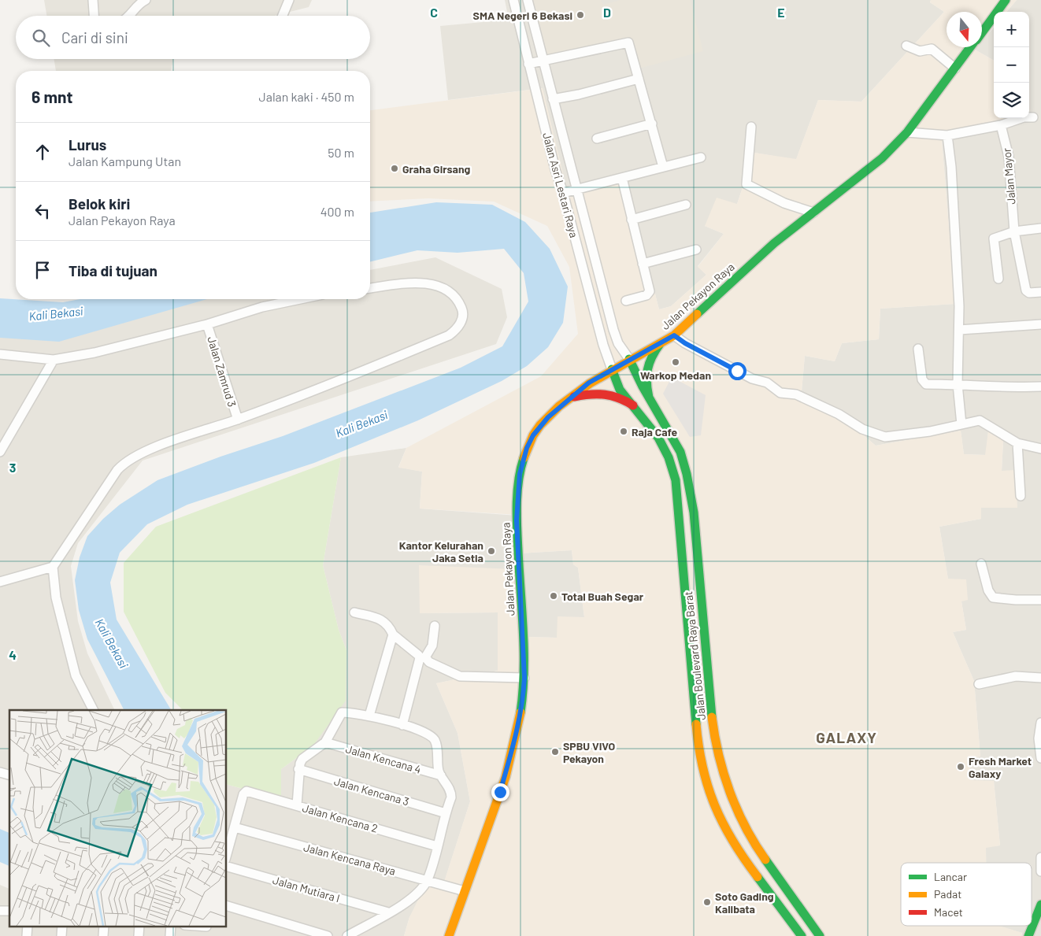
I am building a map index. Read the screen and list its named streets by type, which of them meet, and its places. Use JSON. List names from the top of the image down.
{
  "streets": {
    "main road": ["Jalan Pekayon Raya", "Jalan Boulevard Raya Barat"],
    "street": [
      "Jalan Mayor",
      "Jalan Asri Lestari Raya",
      "Jalan Zamrud 3",
      "Jalan Kencana 4",
      "Jalan Kencana 3",
      "Jalan Kencana 2",
      "Jalan Kencana Raya",
      "Jalan Mutiara I"
    ]
  },
  "crossings": [
    ["Jalan Asri Lestari Raya", "Jalan Pekayon Raya"],
    ["Jalan Asri Lestari Raya", "Jalan Boulevard Raya Barat"],
    ["Jalan Pekayon Raya", "Jalan Boulevard Raya Barat"],
    ["Jalan Pekayon Raya", "Jalan Kencana Raya"],
    ["Jalan Kencana 2", "Jalan Kencana Raya"]
  ],
  "districts": ["GALAXY"],
  "water": ["Kali Bekasi"],
  "places": [
    "SMA Negeri 6 Bekasi",
    "Graha Girsang",
    "Warkop Medan",
    "Raja Cafe",
    "Kantor Kelurahan Jaka Setia",
    "Total Buah Segar",
    "SPBU VIVO Pekayon",
    "Fresh Market Galaxy",
    "Soto Gading Kalibata"
  ],
  "legend": ["Lancar", "Padat", "Macet"],
  "north": "bottom",
  "page": {
    "map_buttons": ["+", "−"],
    "search": "Cari di sini",
    "heading": ["6 mnt", "Jalan kaki · 450 m"],
    "list": [
      ["Lurus", "Jalan Kampung Utan", "50 m"],
      ["Belok kiri", "Jalan Pekayon Raya", "400 m"],
      "Tiba di tujuan"
    ]
  },
  "grid": {
    "columns": ["C", "D", "E"],
    "rows": ["3", "4"]
  }
}
